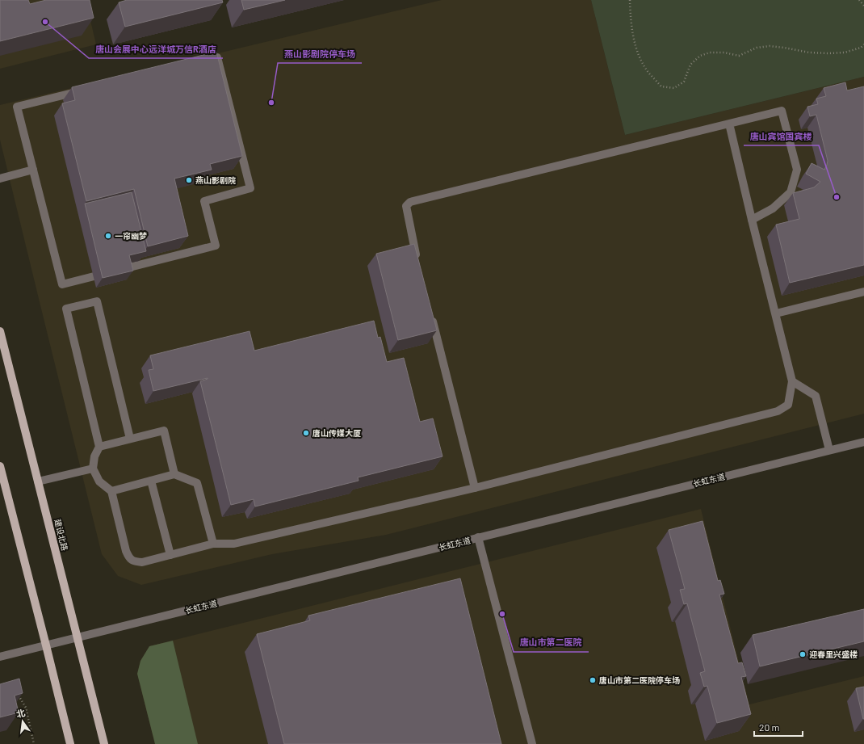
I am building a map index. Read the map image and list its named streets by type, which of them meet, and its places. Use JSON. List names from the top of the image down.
{
  "streets": {
    "main road": ["建设北路"],
    "street": ["长虹东道"]
  },
  "crossings": [
    ["长虹东道", "建设北路"]
  ],
  "places": [
    "唐山会展中心远洋城万信R酒店",
    "燕山影剧院停车场",
    "燕山影剧院",
    "唐山宾馆国宾楼",
    "一帘幽梦",
    "唐山传媒大厦",
    "唐山市第二医院",
    "迎春里兴盛楼",
    "唐山市第二医院停车场"
  ],
  "scale_bar": "20 m",
  "north": "top"
}
